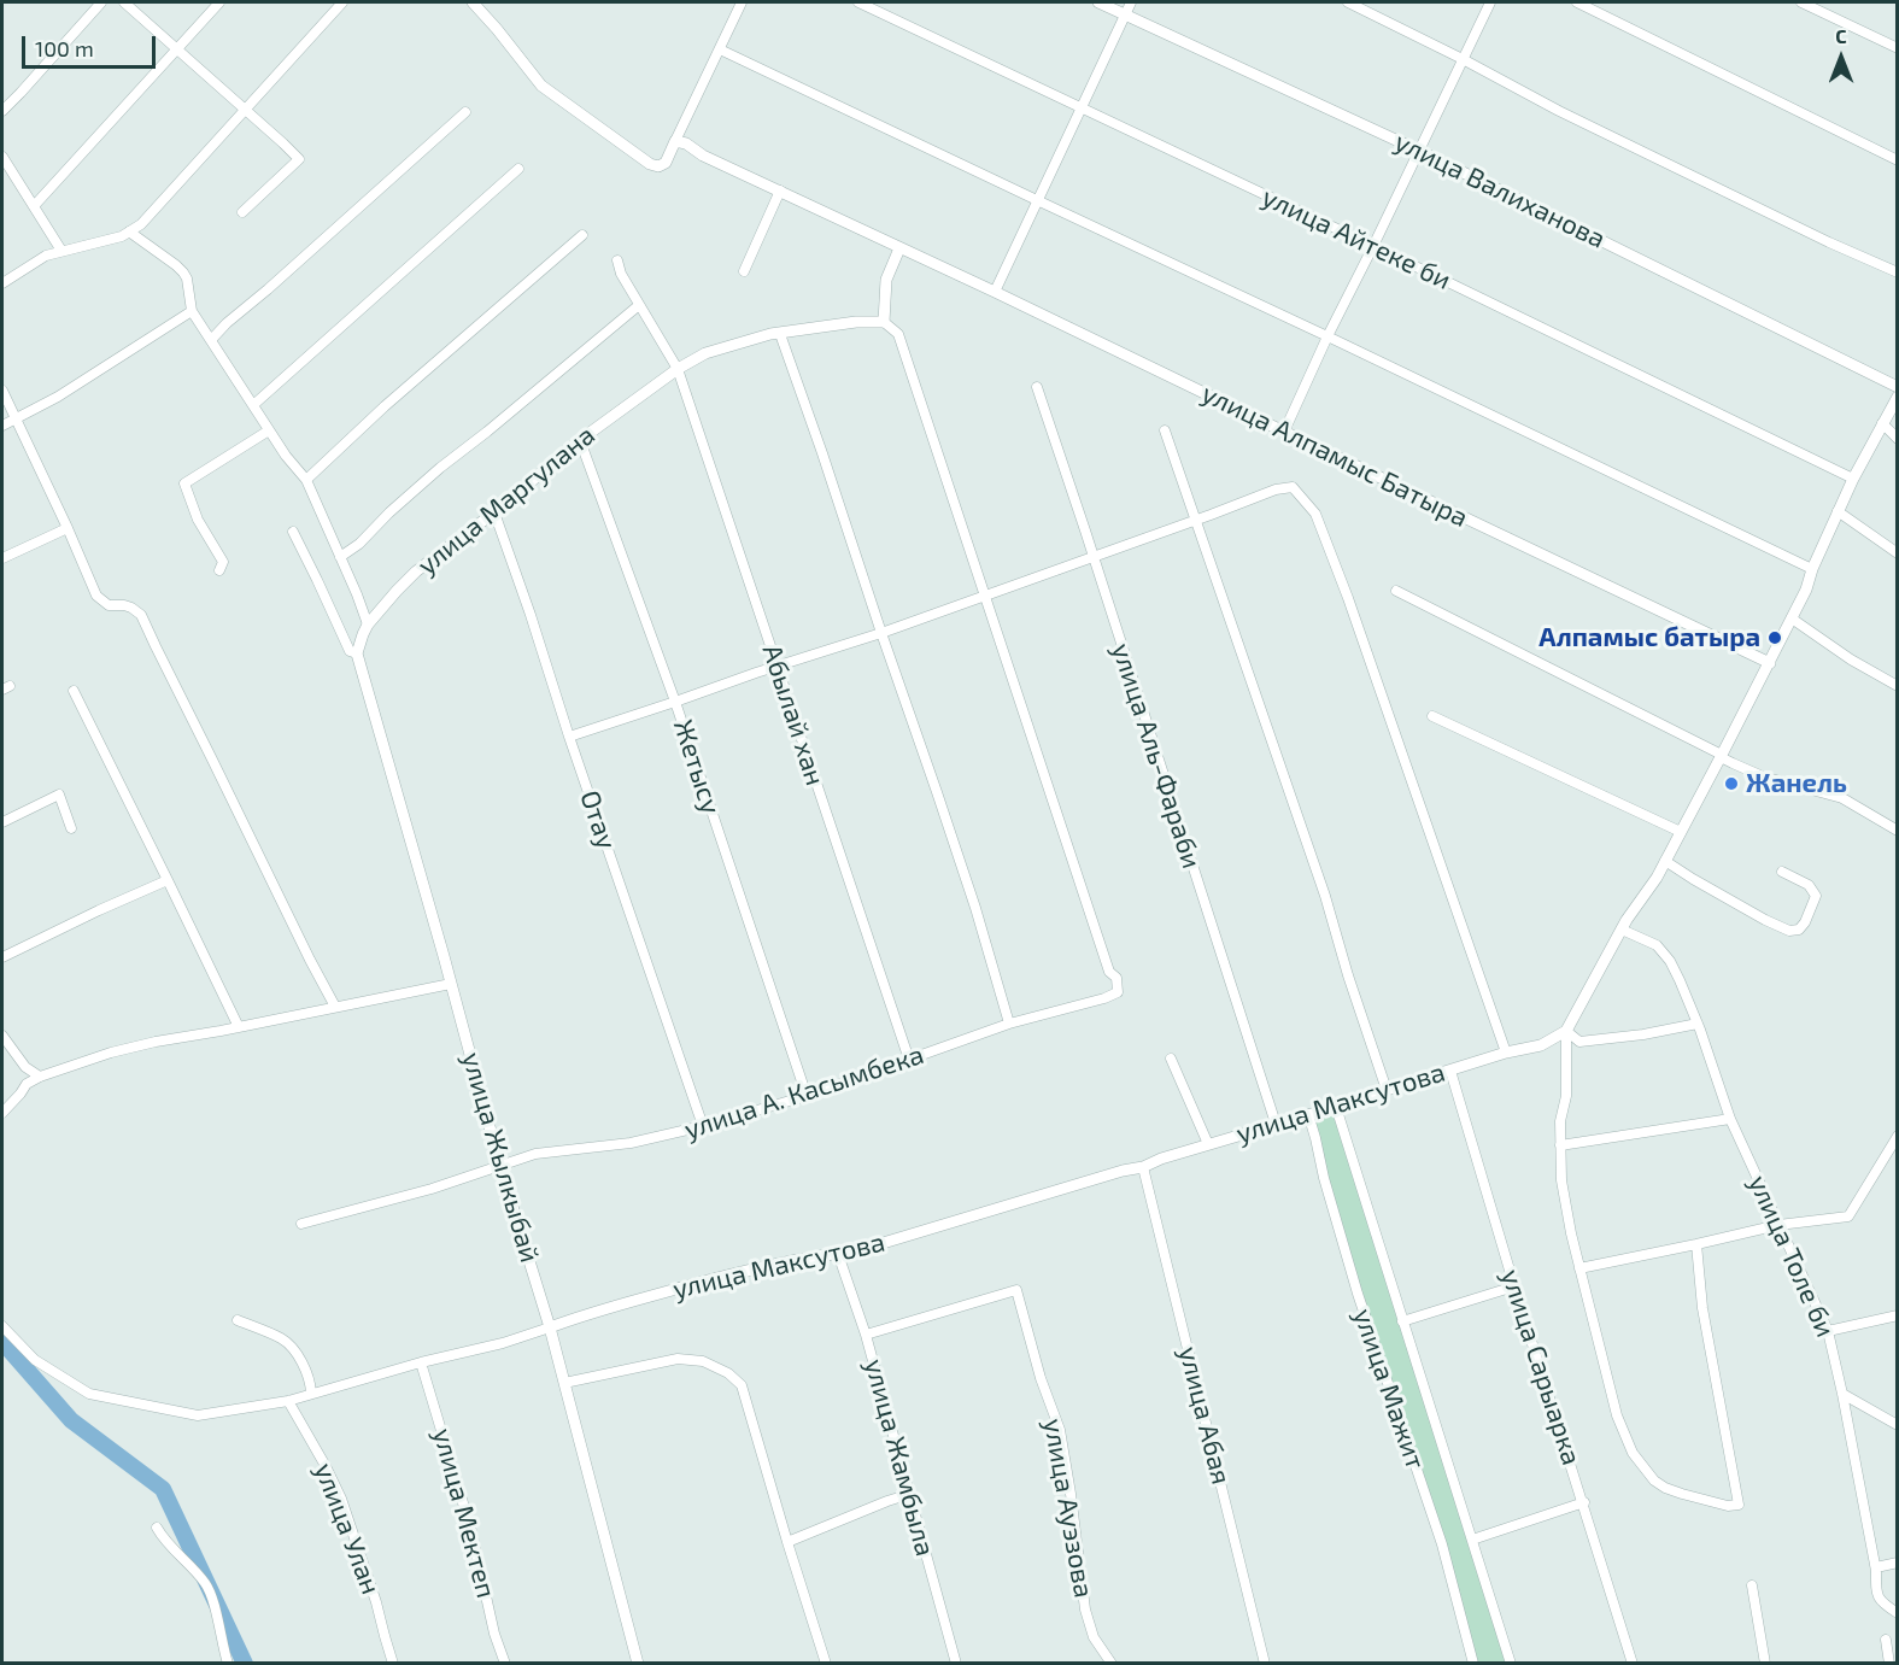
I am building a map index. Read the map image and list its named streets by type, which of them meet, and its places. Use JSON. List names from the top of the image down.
{
  "streets": {
    "street": [
      "улица Валиханова",
      "улица Айтеке би",
      "улица Алпамыс Батыра",
      "улица Маргулана",
      "Абылай хан",
      "улица Аль-Фараби",
      "Жетысу",
      "Отау",
      "улица А. Касымбека",
      "улица Максутова",
      "улица Жылкыбай",
      "улица Толе би",
      "улица Сарыарка",
      "улица Мажит",
      "улица Абая",
      "улица Жамбыла",
      "улица Ауэзова",
      "улица Мектеп",
      "улица Улан"
    ]
  },
  "crossings": [
    ["улица Маргулана", "Абылай хан"],
    ["улица Маргулана", "Жетысу"],
    ["улица Маргулана", "Отау"],
    ["улица Маргулана", "улица Жылкыбай"],
    ["Абылай хан", "улица А. Касымбека"],
    ["улица Аль-Фараби", "улица Максутова"],
    ["Жетысу", "улица А. Касымбека"],
    ["Отау", "улица А. Касымбека"],
    ["улица А. Касымбека", "улица Жылкыбай"],
    ["улица Максутова", "улица Жылкыбай"],
    ["улица Максутова", "улица Сарыарка"],
    ["улица Максутова", "улица Мажит"],
    ["улица Максутова", "улица Абая"],
    ["улица Максутова", "улица Жамбыла"],
    ["улица Максутова", "улица Мектеп"],
    ["улица Максутова", "улица Улан"],
    ["улица Жамбыла", "улица Ауэзова"]
  ],
  "places": ["Алпамыс батыра", "Жанель"],
  "scale_bar": "100 m",
  "north": "top"
}
